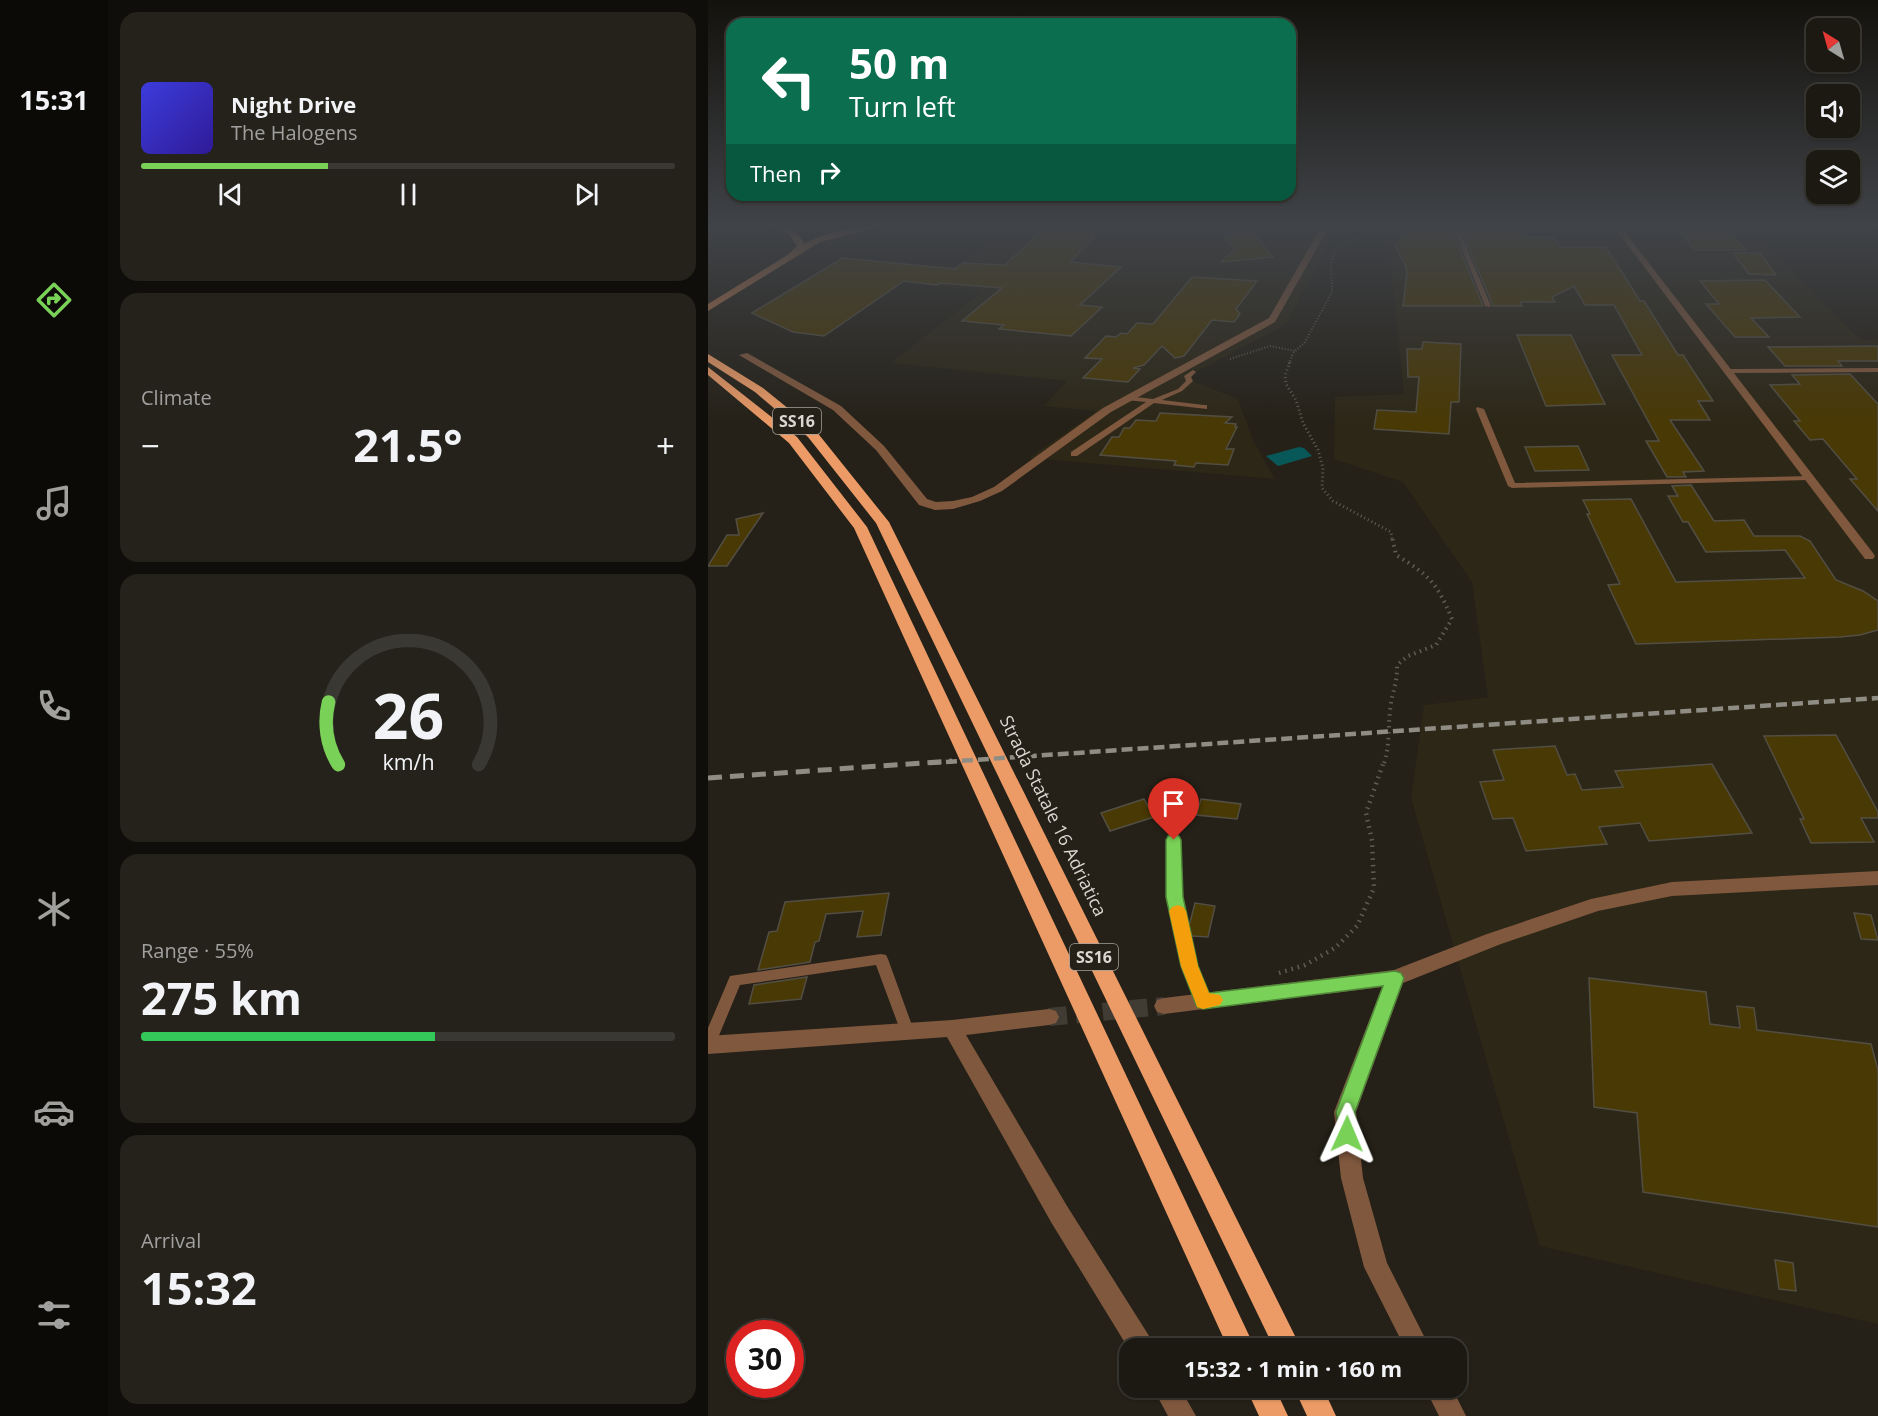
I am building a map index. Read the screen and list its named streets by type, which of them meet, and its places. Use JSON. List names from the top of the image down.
{
  "streets": {
    "highway": ["SS16", "Strada Statale 16 Adriatica"]
  },
  "north": "top left",
  "page": {
    "tabs": "15:31",
    "turn": ["50 m", "Turn left"],
    "song": ["Night Drive", "The Halogens"],
    "then": "Then",
    "tile": [
      "Climate",
      ["Range · 55%", "275 km"],
      ["Arrival", "15:32"]
    ],
    "heat": ["−", "21.5°", "+"],
    "limit": "30",
    "trip": "15:32 · 1 min · 160 m",
    "gauge": ["26", "km/h"]
  }
}
